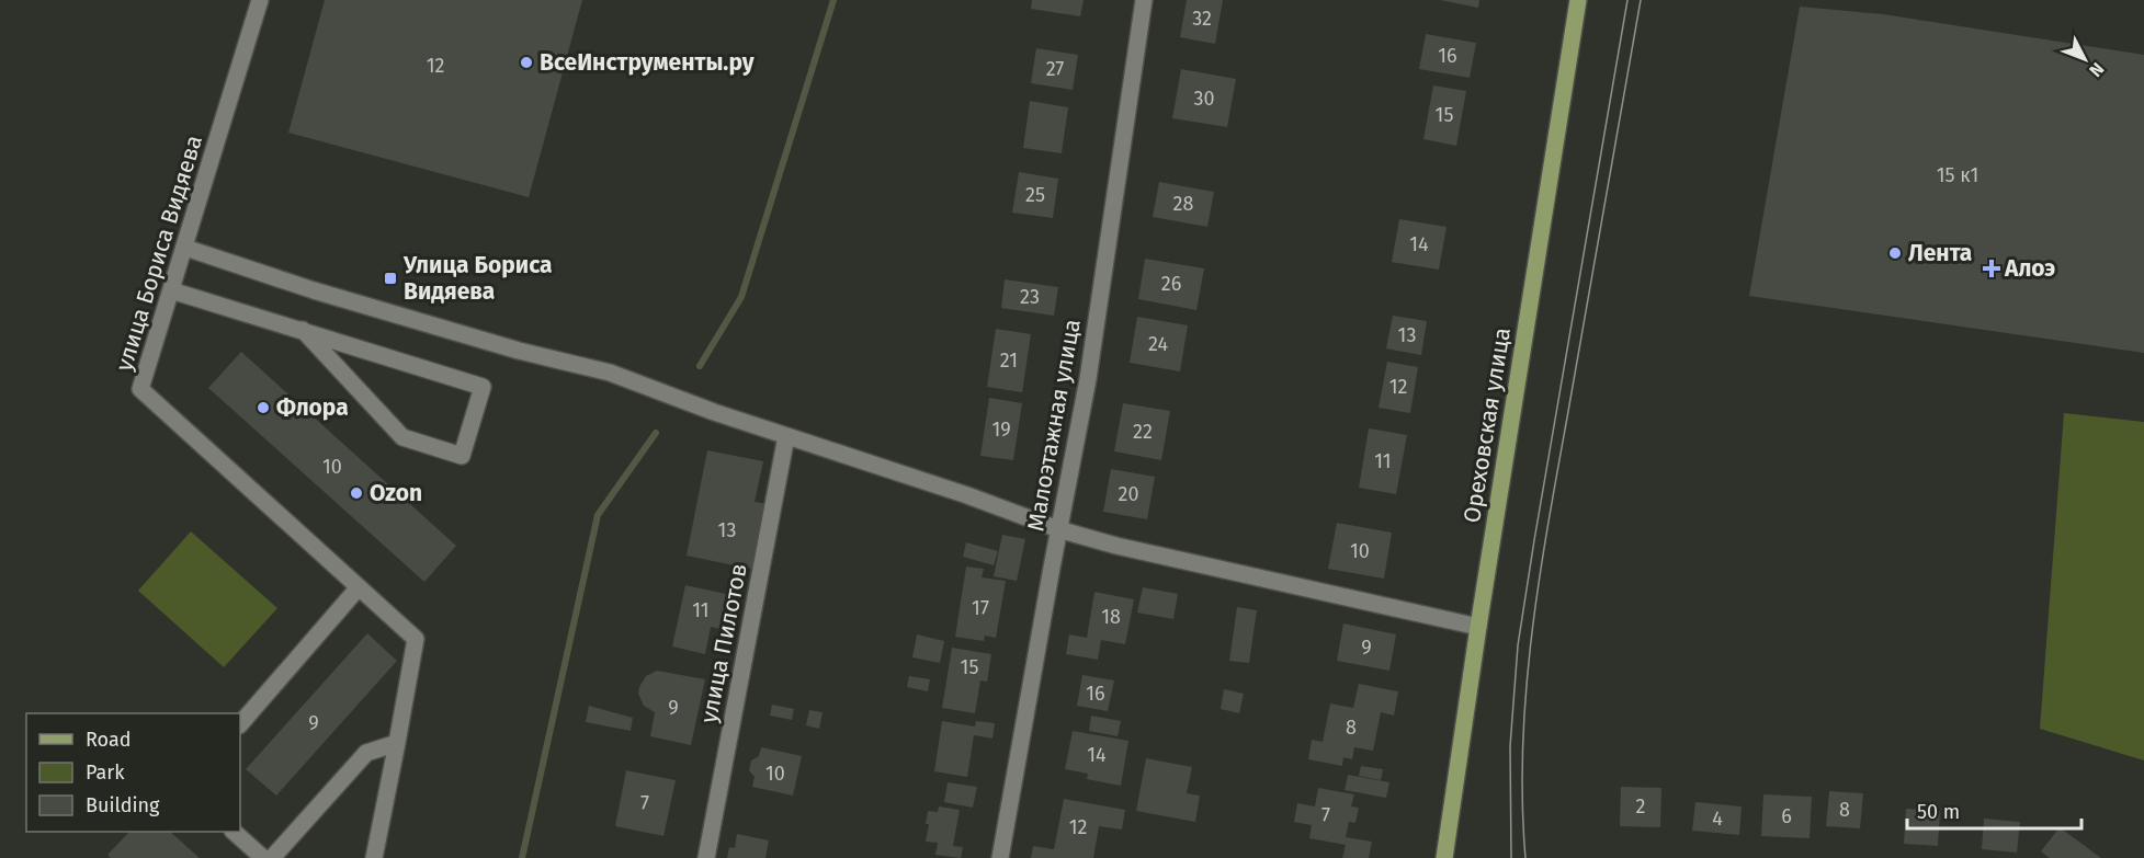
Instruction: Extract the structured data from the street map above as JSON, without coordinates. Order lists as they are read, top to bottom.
{
  "streets": {
    "main road": ["Ореховская улица"],
    "street": ["улица Бориса Видяева", "Малоэтажная улица", "улица Пилотов"]
  },
  "places": {
    "other": [
      "ВсеИнструменты.ру",
      "Лента",
      "Флора",
      "Ozon"
    ],
    "health": ["Алоэ"],
    "transit": ["Улица Бориса Видяева"]
  },
  "house_numbers": [
    "32",
    "16",
    "12",
    "27",
    "30",
    "15",
    "15 к1",
    "25",
    "28",
    "14",
    "26",
    "23",
    "13",
    "24",
    "21",
    "12",
    "19",
    "22",
    "11",
    "10",
    "20",
    "13",
    "10",
    "17",
    "11",
    "18",
    "9",
    "15",
    "16",
    "9",
    "9",
    "8",
    "14",
    "10",
    "7",
    "2",
    "8",
    "7",
    "6",
    "4",
    "12"
  ],
  "legend": ["Road", "Park", "Building"],
  "scale_bar": "50 m",
  "north": "bottom right"
}
